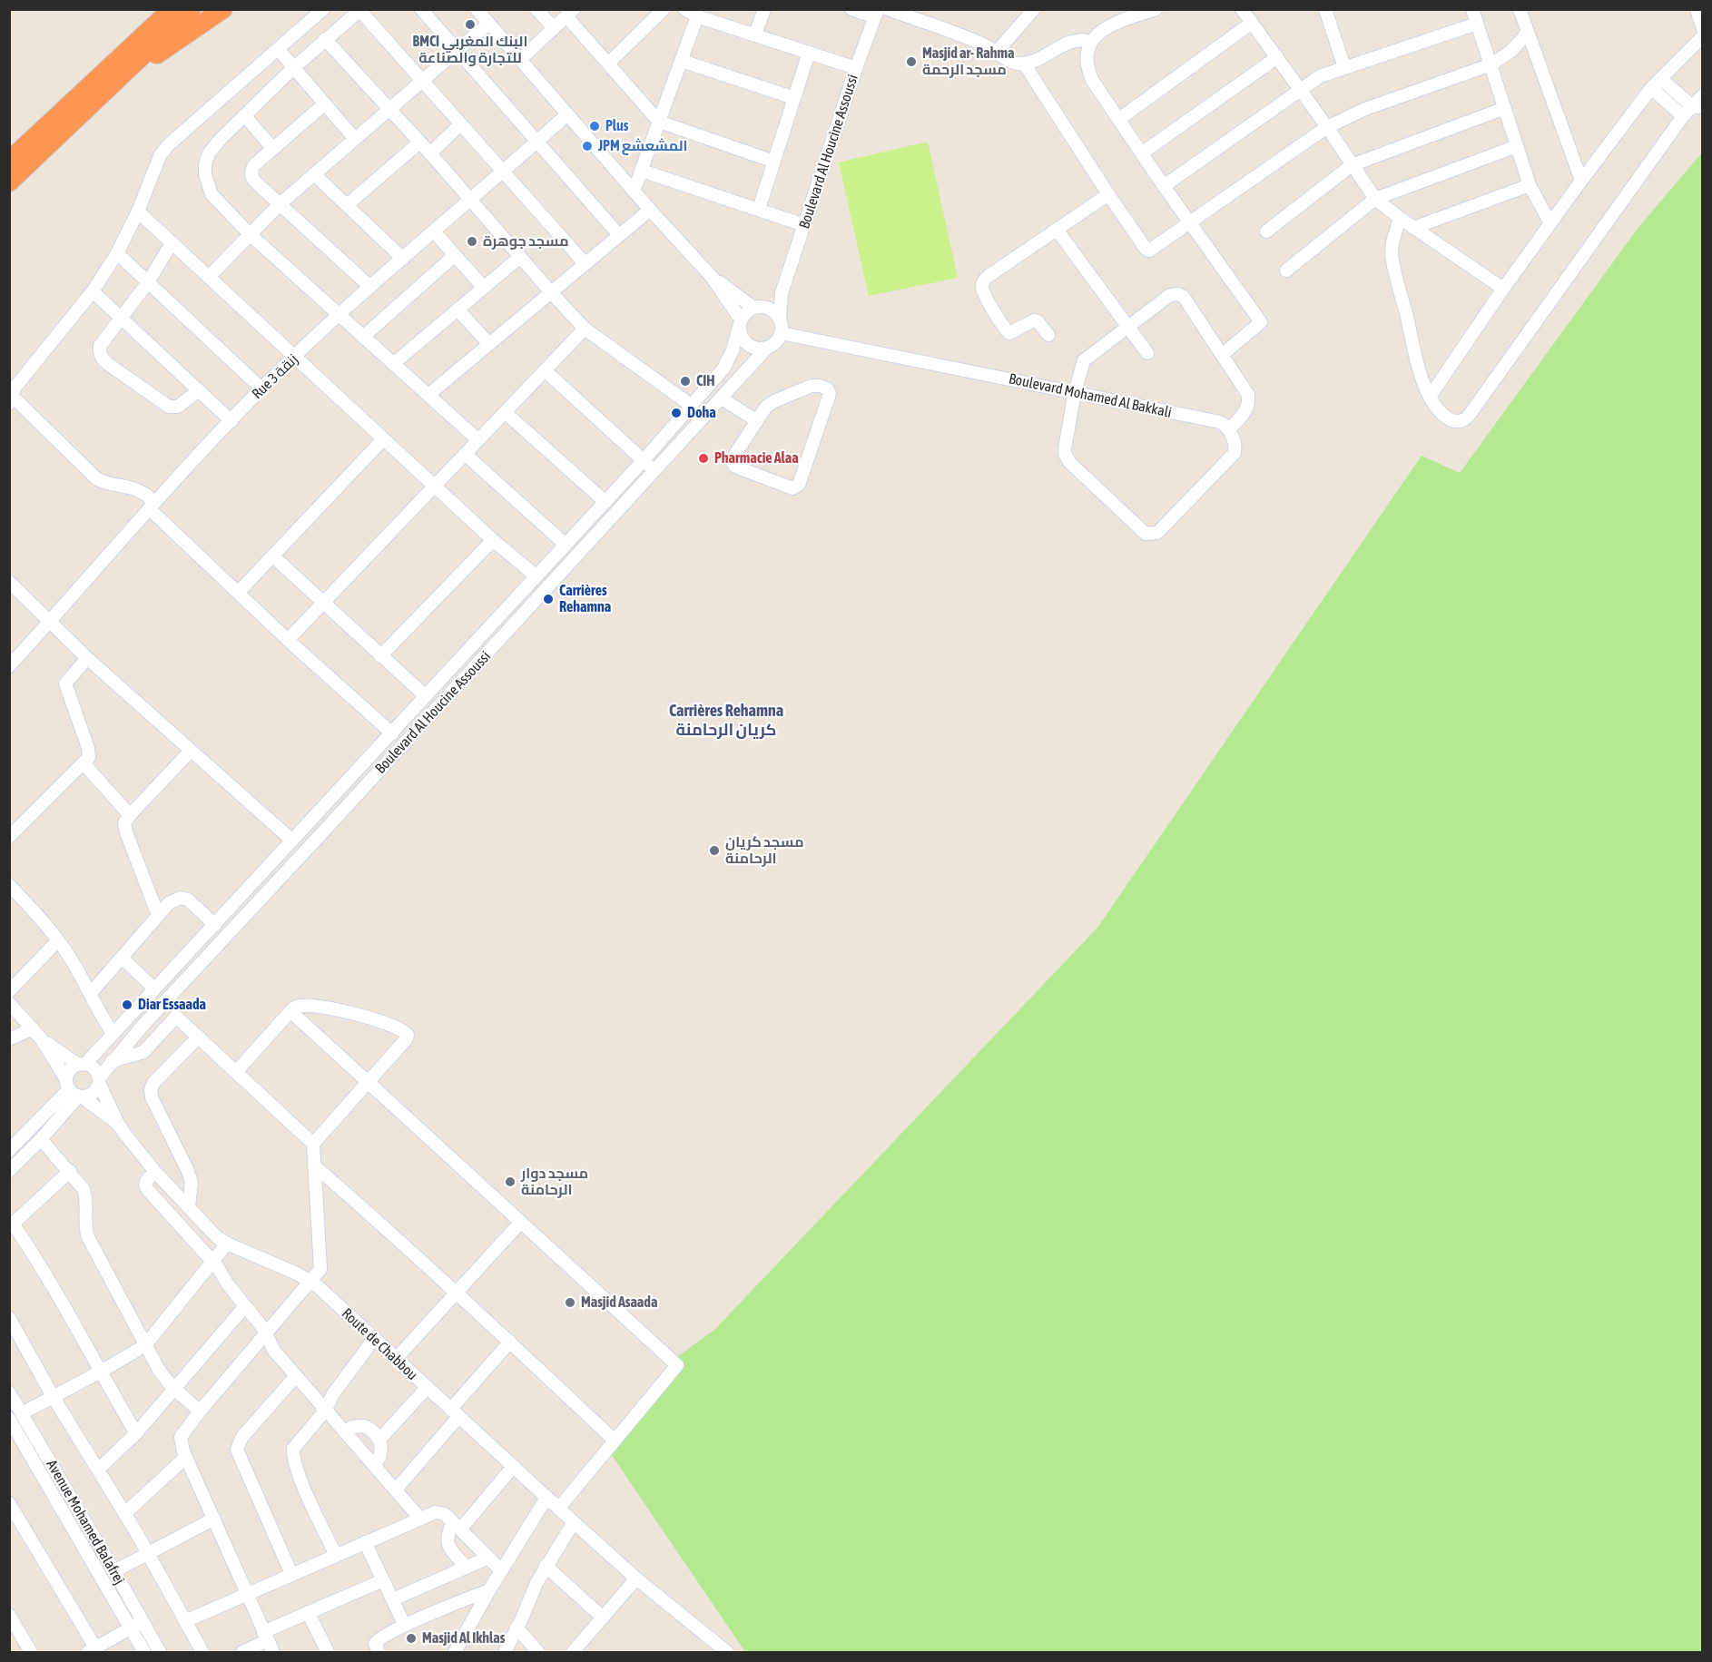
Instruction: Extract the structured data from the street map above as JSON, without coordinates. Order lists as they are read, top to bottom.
{
  "streets": {
    "street": [
      "Boulevard Al Houcine Assoussi",
      "Rue 3 زنقة",
      "Boulevard Mohamed Al Bakkali",
      "Route de Chabbou",
      "Avenue Mohamed Balafrej"
    ]
  },
  "crossings": [
    ["Boulevard Al Houcine Assoussi", "Boulevard Mohamed Al Bakkali"],
    ["Boulevard Al Houcine Assoussi", "Route de Chabbou"]
  ],
  "districts": ["Carrières Rehamna كريان الرحامنة"],
  "places": [
    "BMCI البنك المغربي للتجارة والصناعة",
    "Masjid ar- Rahma مسجد الرحمة",
    "Plus",
    "JPM المشعشع",
    "مسجد جوهرة",
    "CIH",
    "Doha",
    "Pharmacie Alaa",
    "Carrières Rehamna",
    "مسجد كريان الرحامنة",
    "Diar Essaada",
    "مسجد دوار الرحامنة",
    "Masjid Asaada",
    "Masjid Al Ikhlas"
  ]
}
